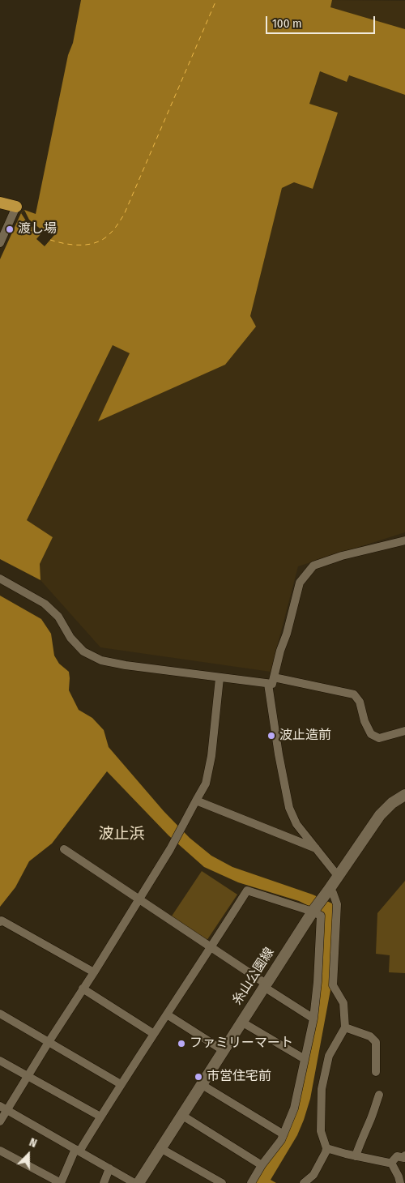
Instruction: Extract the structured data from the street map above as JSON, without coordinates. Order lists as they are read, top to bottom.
{
  "streets": {
    "main road": ["糸山公園線"]
  },
  "districts": ["波止浜"],
  "places": [
    "渡し場",
    "波止造前",
    "ファミリーマート",
    "市営住宅前"
  ],
  "scale_bar": "100 m",
  "north": "top"
}
